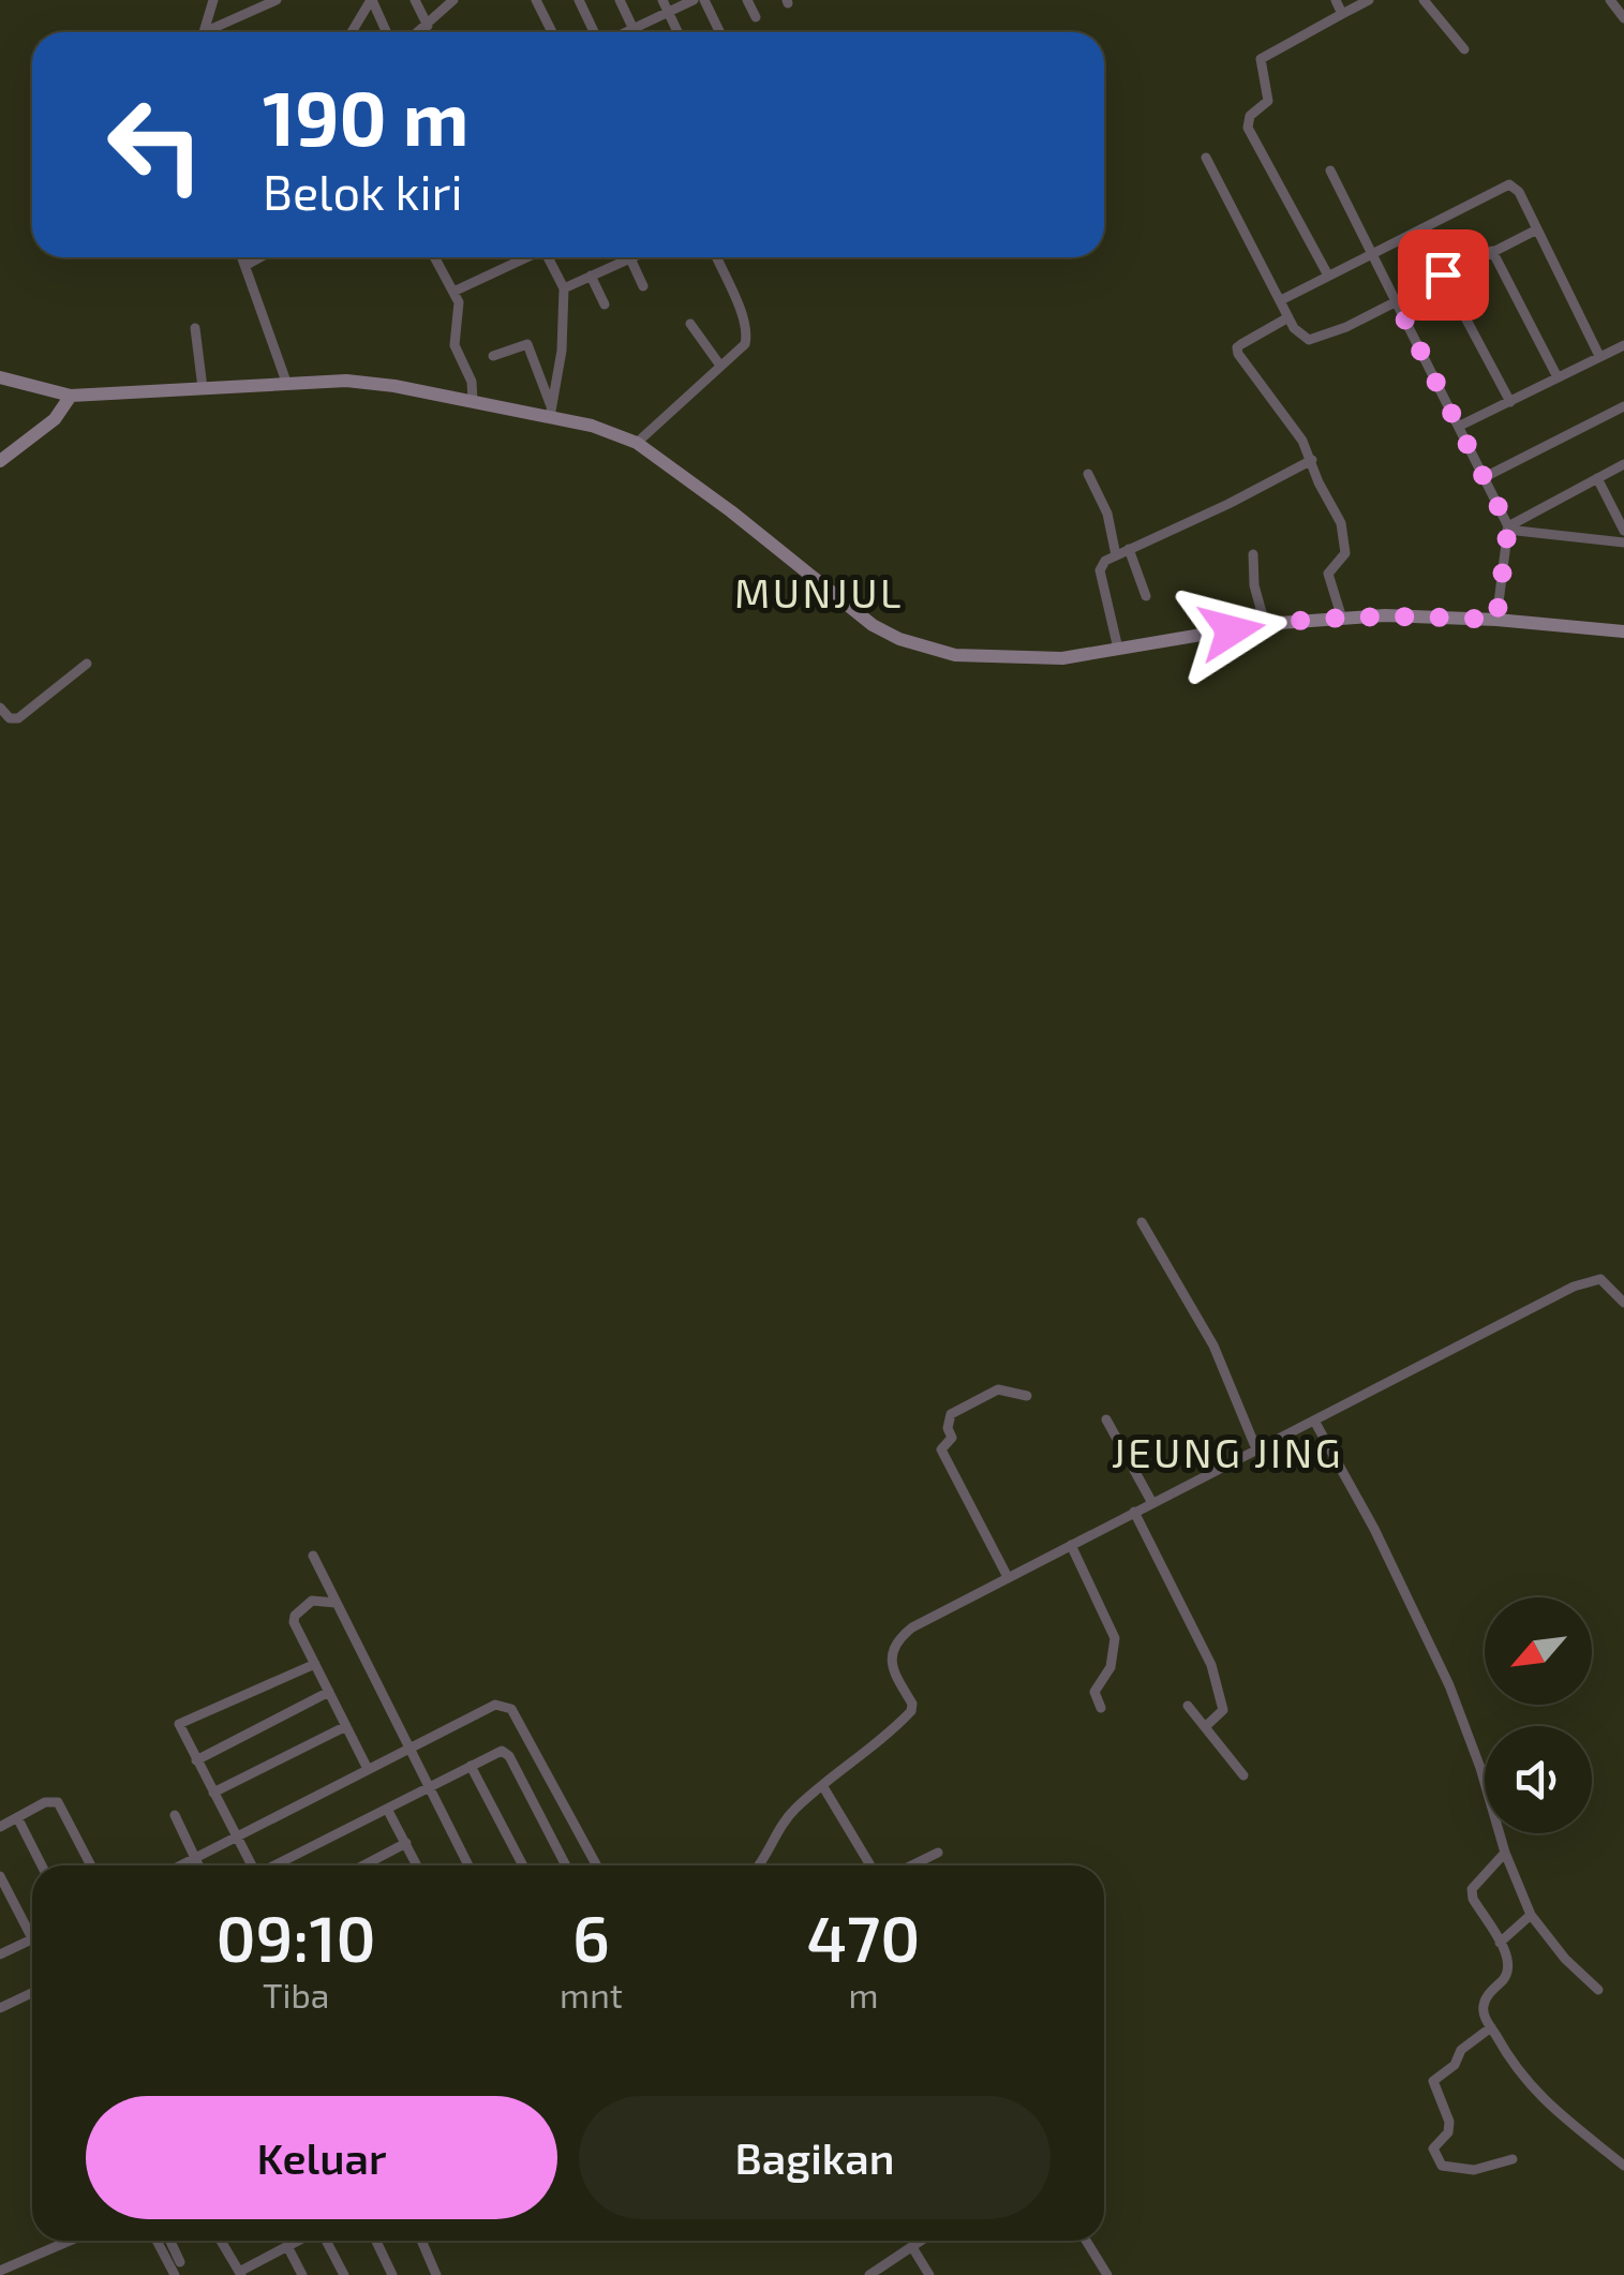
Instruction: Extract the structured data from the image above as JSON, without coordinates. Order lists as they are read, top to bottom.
{
  "districts": ["MUNJUL", "JEUNG JING"],
  "north": "bottom left",
  "page": {
    "turn": ["190 m", "Belok kiri"],
    "eta": [
      "09:10",
      "Tiba",
      "6",
      "mnt",
      "470",
      "m"
    ],
    "buttons": ["Keluar", "Bagikan"]
  }
}
